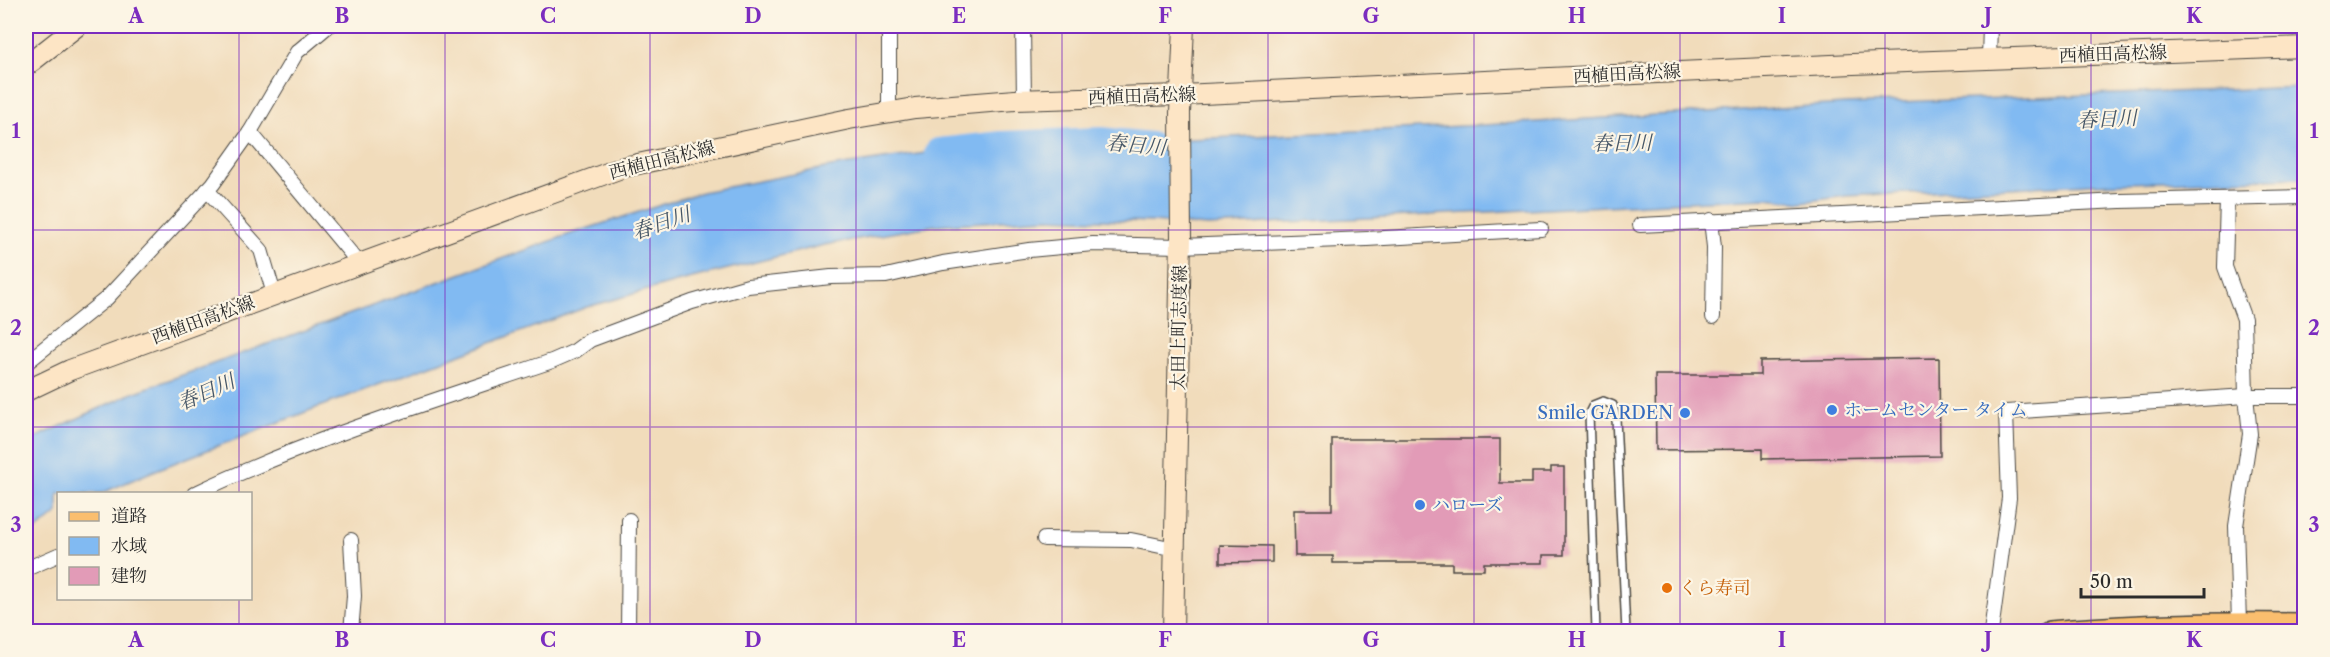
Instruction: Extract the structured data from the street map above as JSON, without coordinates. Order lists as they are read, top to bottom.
{
  "streets": {
    "main road": ["西植田高松線", "太田上町志度線"]
  },
  "crossings": [
    ["西植田高松線", "太田上町志度線"]
  ],
  "water": ["春日川"],
  "places": [
    "ホームセンター タイム",
    "Smile GARDEN",
    "ハローズ",
    "くら寿司"
  ],
  "legend": ["道路", "水域", "建物"],
  "scale_bar": "50 m",
  "grid": {
    "columns": [
      "A",
      "B",
      "C",
      "D",
      "E",
      "F",
      "G",
      "H",
      "I",
      "J",
      "K"
    ],
    "rows": ["1", "2", "3"]
  }
}
